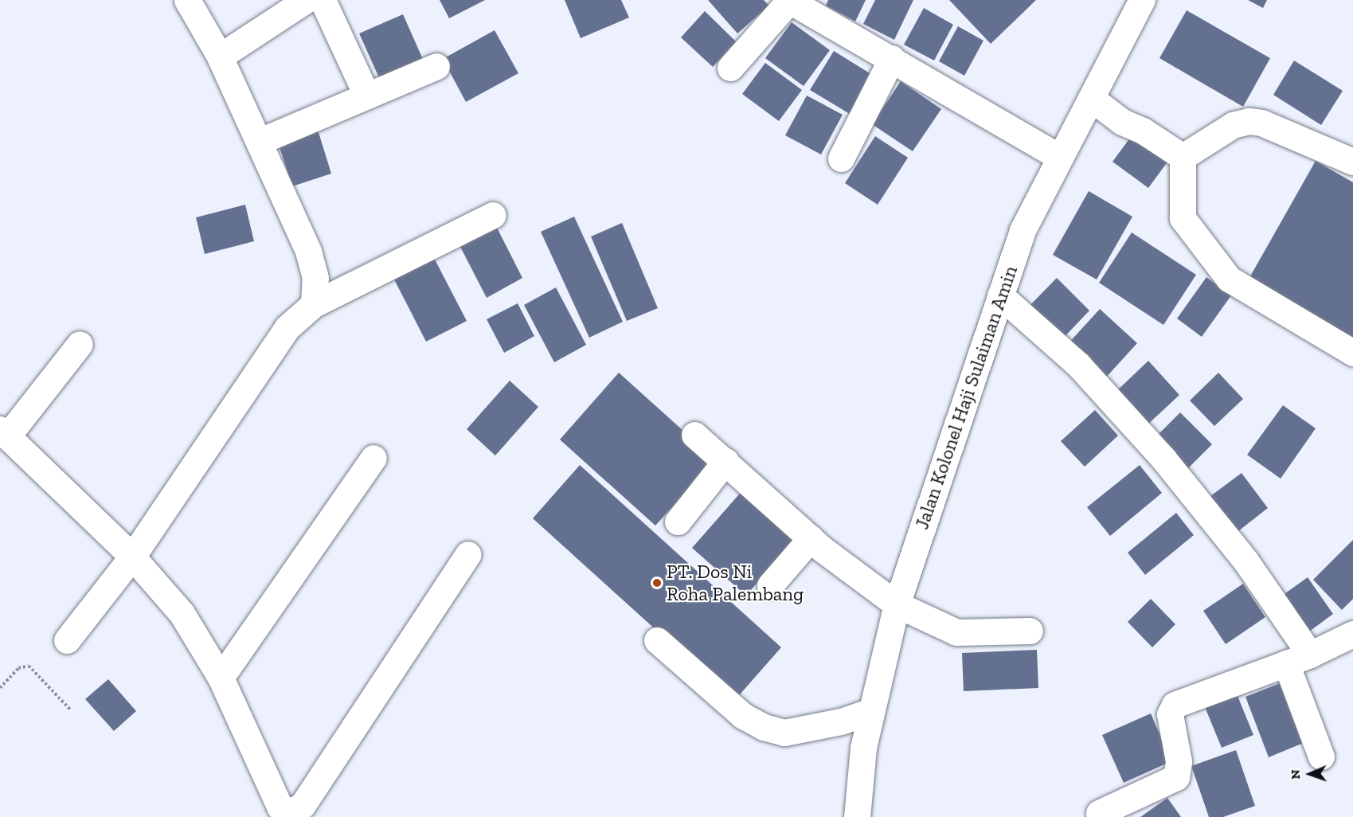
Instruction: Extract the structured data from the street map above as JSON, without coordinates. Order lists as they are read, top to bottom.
{
  "streets": {
    "street": ["Jalan Kolonel Haji Sulaiman Amin"]
  },
  "places": ["PT. Dos Ni Roha Palembang"],
  "north": "left"
}
